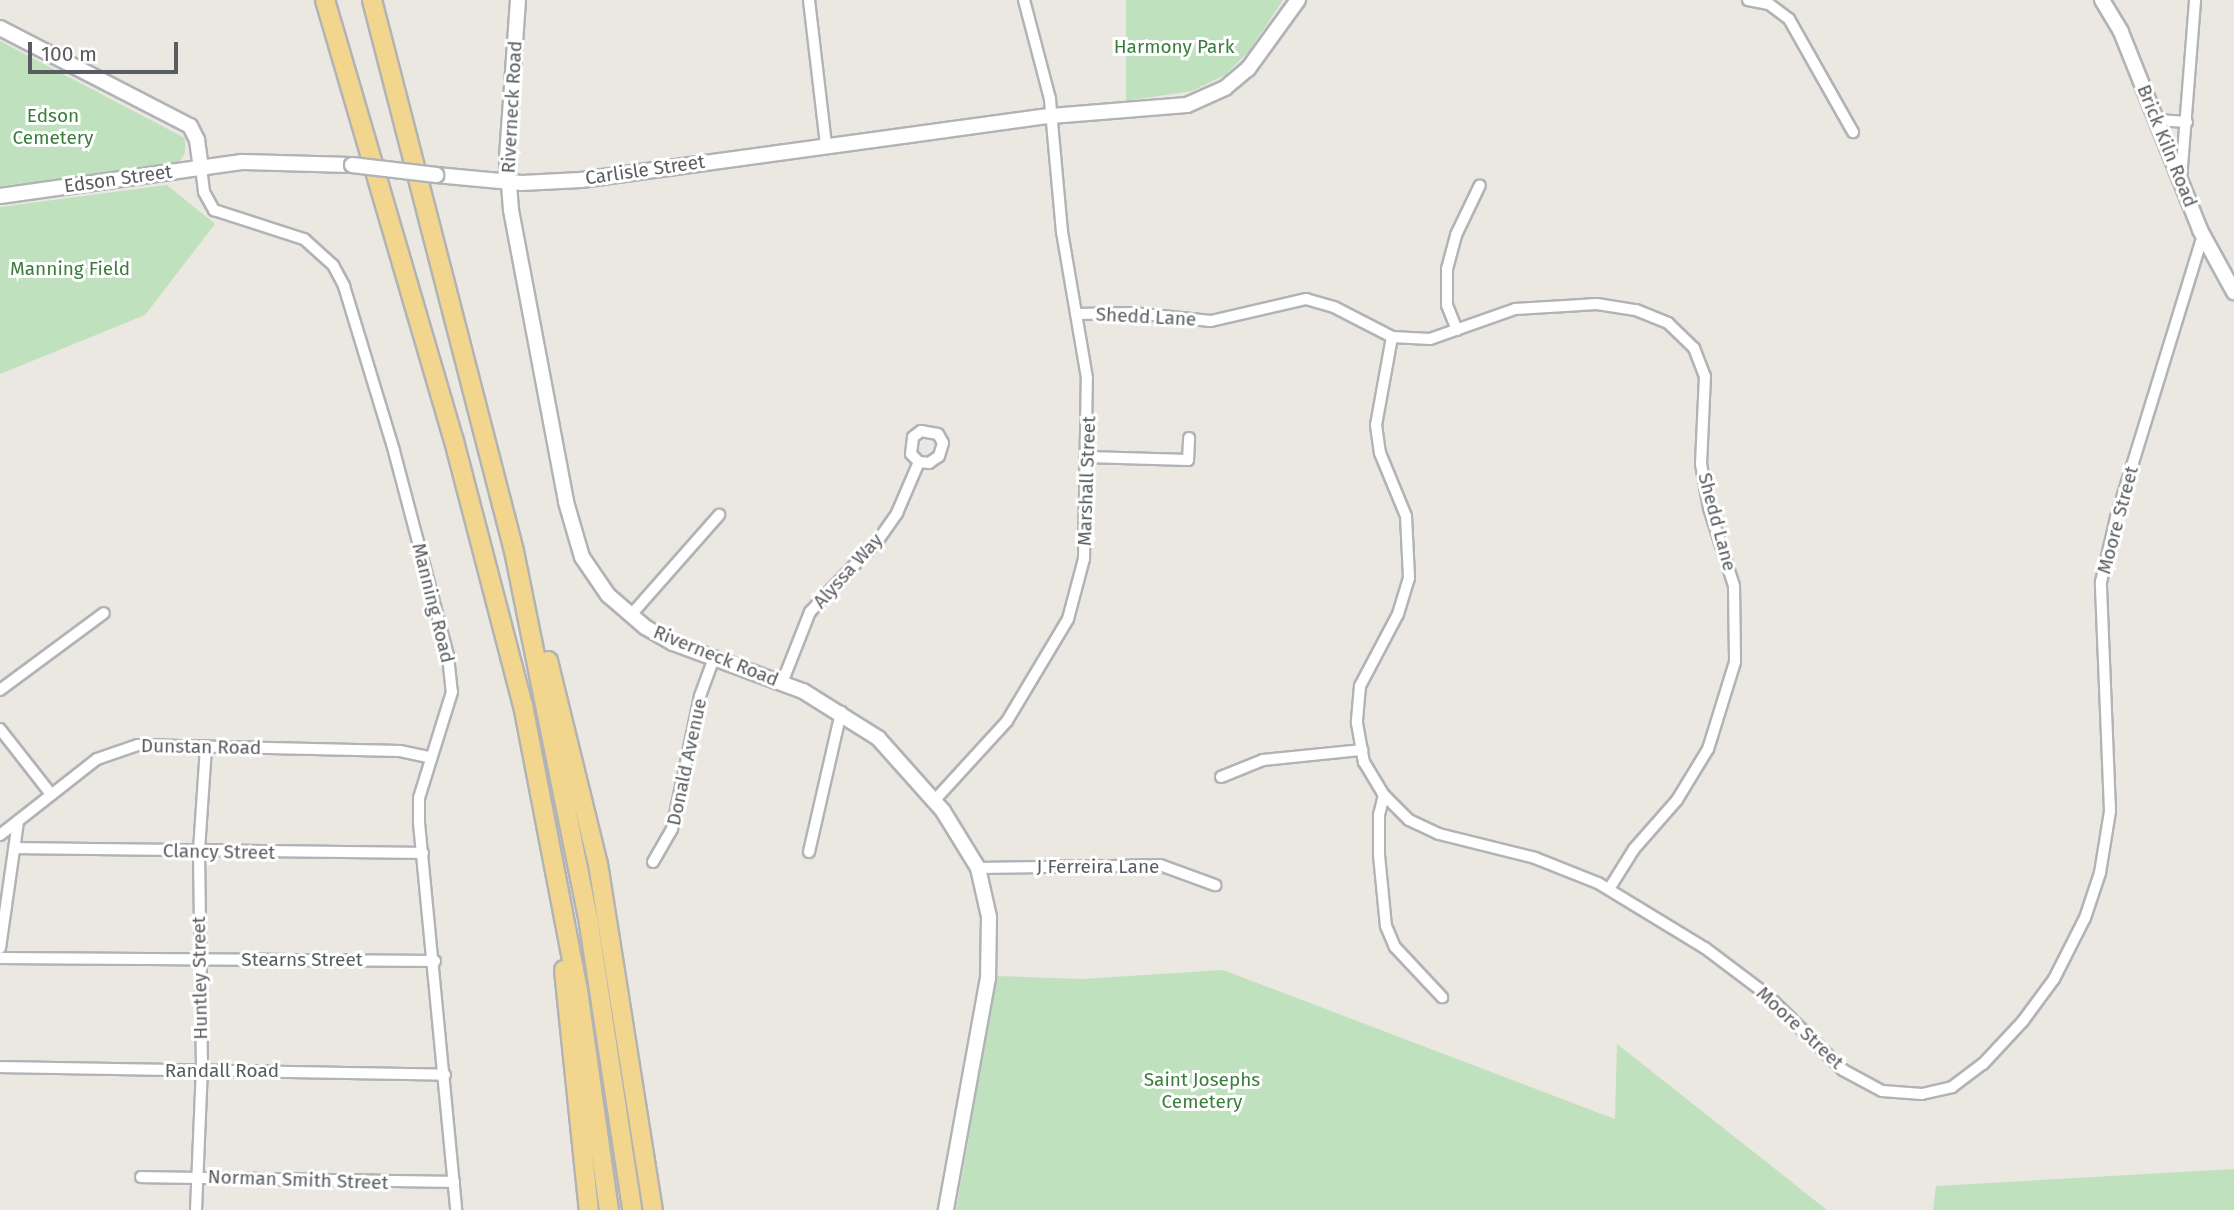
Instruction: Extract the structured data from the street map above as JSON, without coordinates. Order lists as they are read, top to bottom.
{
  "streets": {
    "street": [
      "Riverneck Road",
      "Brick Kiln Road",
      "Carlisle Street",
      "Edson Street",
      "Shedd Lane",
      "Marshall Street",
      "Moore Street",
      "Alyssa Way",
      "Manning Road",
      "Dunstan Road",
      "Donald Avenue",
      "Clancy Street",
      "J Ferreira Lane",
      "Stearns Street",
      "Huntley Street",
      "Randall Road",
      "Norman Smith Street"
    ]
  },
  "crossings": [
    ["Riverneck Road", "Carlisle Street"],
    ["Riverneck Road", "Marshall Street"],
    ["Riverneck Road", "Alyssa Way"],
    ["Riverneck Road", "Donald Avenue"],
    ["Riverneck Road", "J Ferreira Lane"],
    ["Brick Kiln Road", "Moore Street"],
    ["Carlisle Street", "Edson Street"],
    ["Carlisle Street", "Marshall Street"],
    ["Carlisle Street", "Manning Road"],
    ["Edson Street", "Manning Road"],
    ["Shedd Lane", "Marshall Street"],
    ["Shedd Lane", "Moore Street"],
    ["Manning Road", "Dunstan Road"],
    ["Manning Road", "Clancy Street"],
    ["Manning Road", "Stearns Street"],
    ["Manning Road", "Randall Road"],
    ["Manning Road", "Norman Smith Street"],
    ["Dunstan Road", "Huntley Street"],
    ["Clancy Street", "Huntley Street"],
    ["Stearns Street", "Huntley Street"],
    ["Huntley Street", "Randall Road"],
    ["Huntley Street", "Norman Smith Street"]
  ],
  "parks": [
    "Harmony Park",
    "Edson Cemetery",
    "Manning Field",
    "Saint Josephs Cemetery"
  ],
  "scale_bar": "100 m"
}
